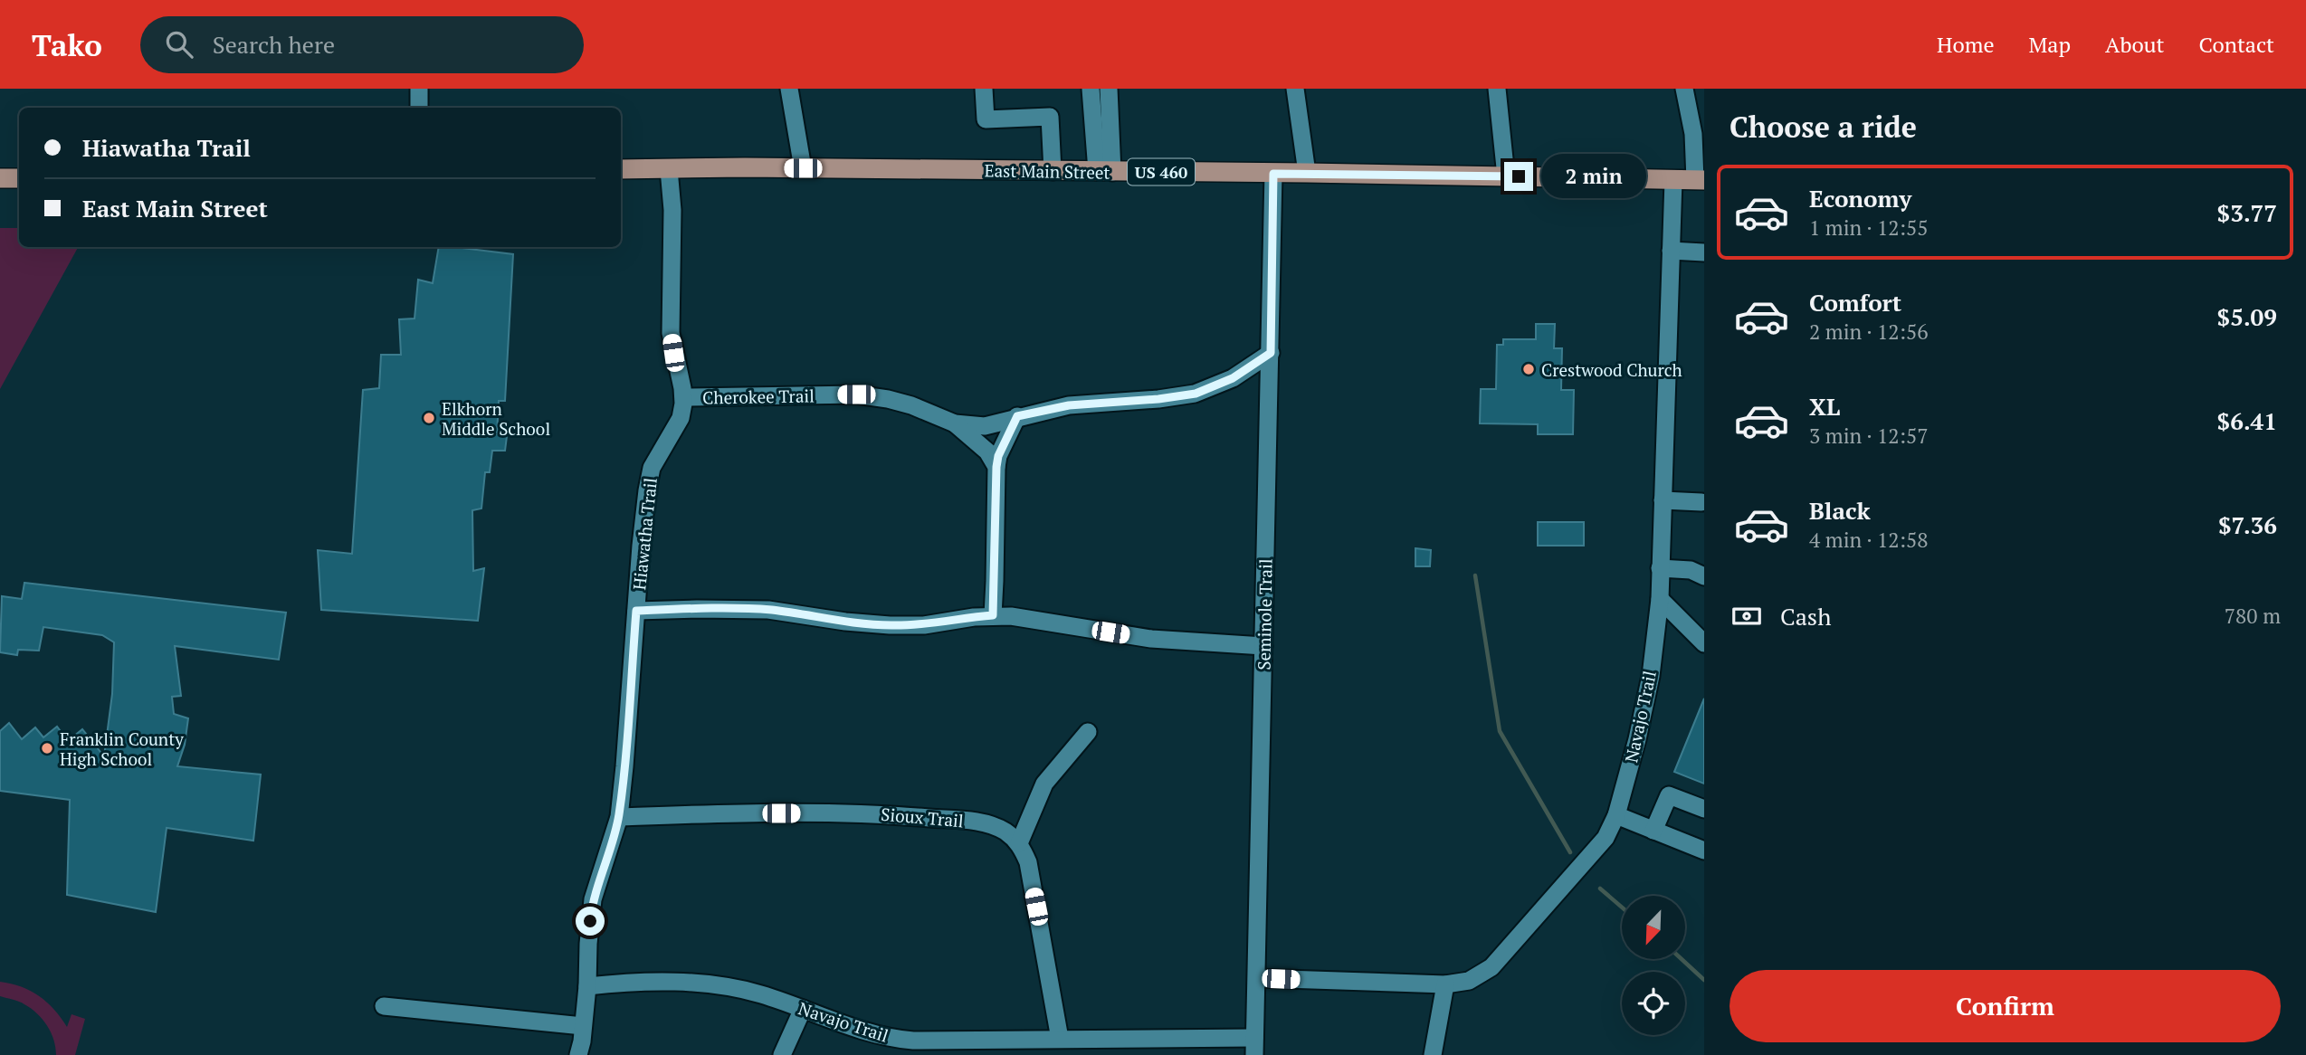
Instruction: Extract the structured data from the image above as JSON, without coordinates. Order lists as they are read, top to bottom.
{
  "streets": {
    "main road": ["East Main Street", "US 460"],
    "street": [
      "Cherokee Trail",
      "Hiawatha Trail",
      "Seminole Trail",
      "Navajo Trail",
      "Sioux Trail"
    ]
  },
  "crossings": [
    ["East Main Street", "Hiawatha Trail"],
    ["East Main Street", "Seminole Trail"],
    ["East Main Street", "Navajo Trail"],
    ["Cherokee Trail", "Hiawatha Trail"],
    ["Cherokee Trail", "Seminole Trail"],
    ["Hiawatha Trail", "Navajo Trail"],
    ["Hiawatha Trail", "Sioux Trail"],
    ["Seminole Trail", "Navajo Trail"]
  ],
  "places": ["Crestwood Church", "Elkhorn Middle School", "Franklin County High School"],
  "north": "bottom left",
  "page": {
    "header": "Tako",
    "search": "Search here",
    "nav": [
      "Home",
      "Map",
      "About",
      "Contact"
    ],
    "heading": "Choose a ride",
    "banner": ["Hiawatha Trail", "East Main Street"],
    "bubble": "2 min",
    "list": [
      {
        "name": "Economy",
        "note": "1 min · 12:55",
        "value": "$3.77"
      },
      {
        "name": "Comfort",
        "note": "2 min · 12:56",
        "value": "$5.09"
      },
      {
        "name": "XL",
        "note": "3 min · 12:57",
        "value": "$6.41"
      },
      {
        "name": "Black",
        "note": "4 min · 12:58",
        "value": "$7.36"
      }
    ],
    "pay": ["Cash", "780 m"],
    "buttons": "Confirm"
  }
}
